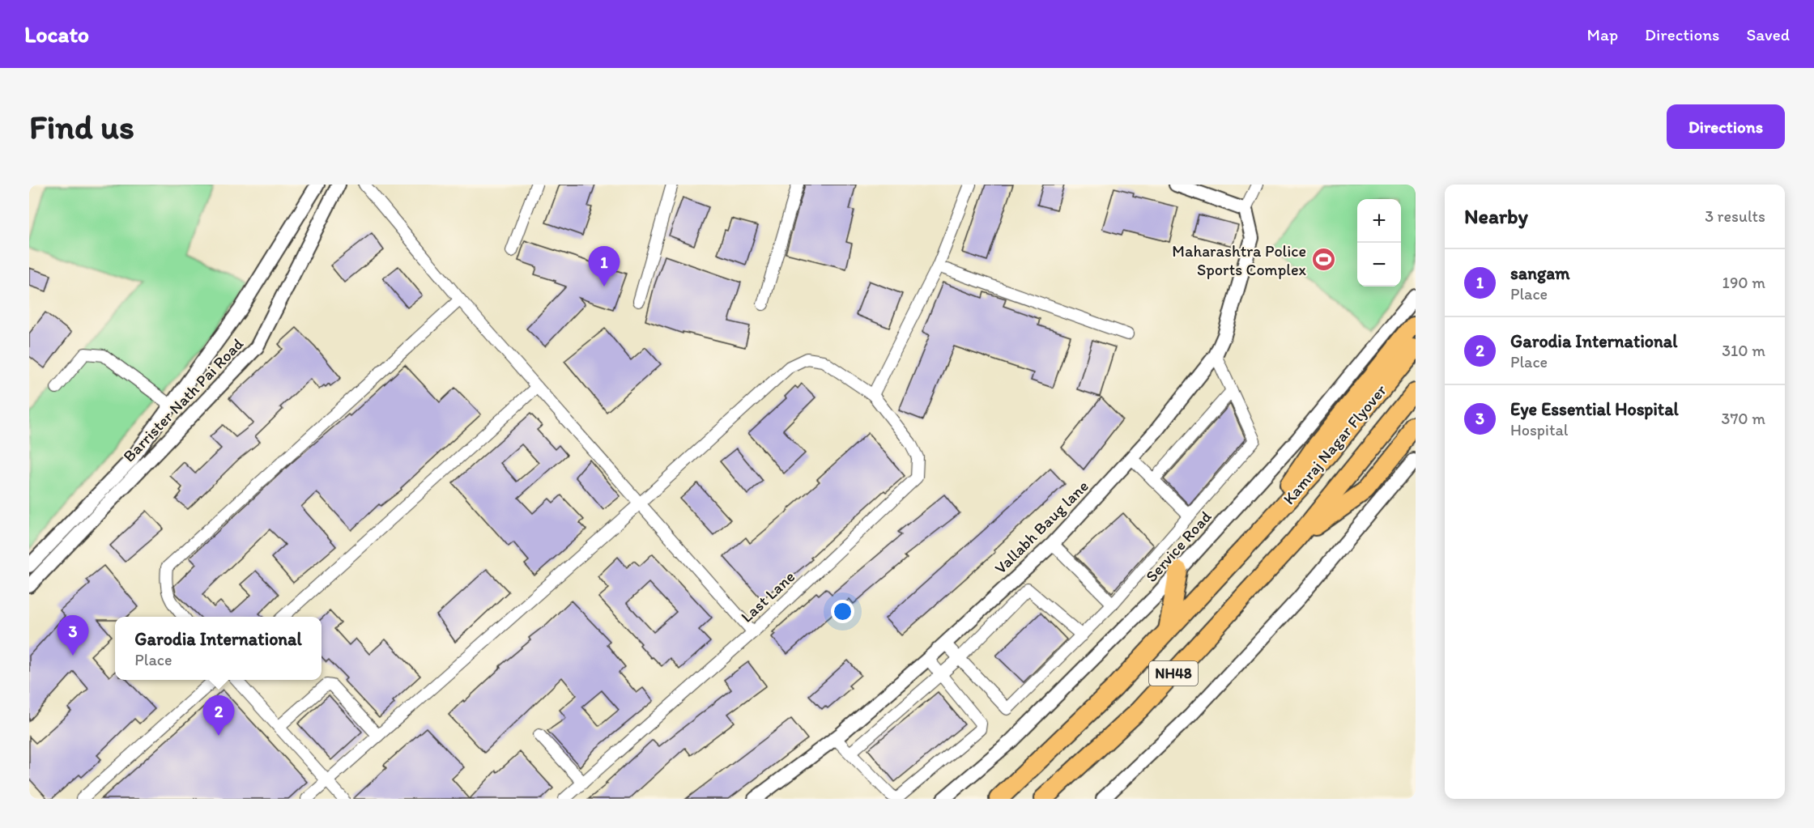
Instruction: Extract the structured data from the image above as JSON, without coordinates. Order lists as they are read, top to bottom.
{
  "streets": {
    "highway": ["Kamraj Nagar Flyover", "NH48"],
    "street": [
      "Barrister Nath Pai Road",
      "Vallabh Baug lane",
      "Service Road",
      "Last Lane"
    ]
  },
  "crossings": [
    ["Kamraj Nagar Flyover", "NH48"]
  ],
  "places": {
    "sports": ["Maharashtra Police Sports Complex"]
  },
  "page": {
    "header": "Locato",
    "nav": ["Map", "Directions", "Saved"],
    "buttons": "Directions",
    "title": "Find us",
    "heading": ["Nearby", "3 results"],
    "map_buttons": ["+", "−"],
    "pins": ["1", "3", "2"],
    "list": [
      {
        "mark": "1",
        "name": "sangam",
        "note": "Place",
        "value": "190 m"
      },
      {
        "mark": "2",
        "name": "Garodia International",
        "note": "Place",
        "value": "310 m"
      },
      {
        "mark": "3",
        "name": "Eye Essential Hospital",
        "note": "Hospital",
        "value": "370 m"
      }
    ],
    "popup": ["Garodia International", "Place"]
  }
}
